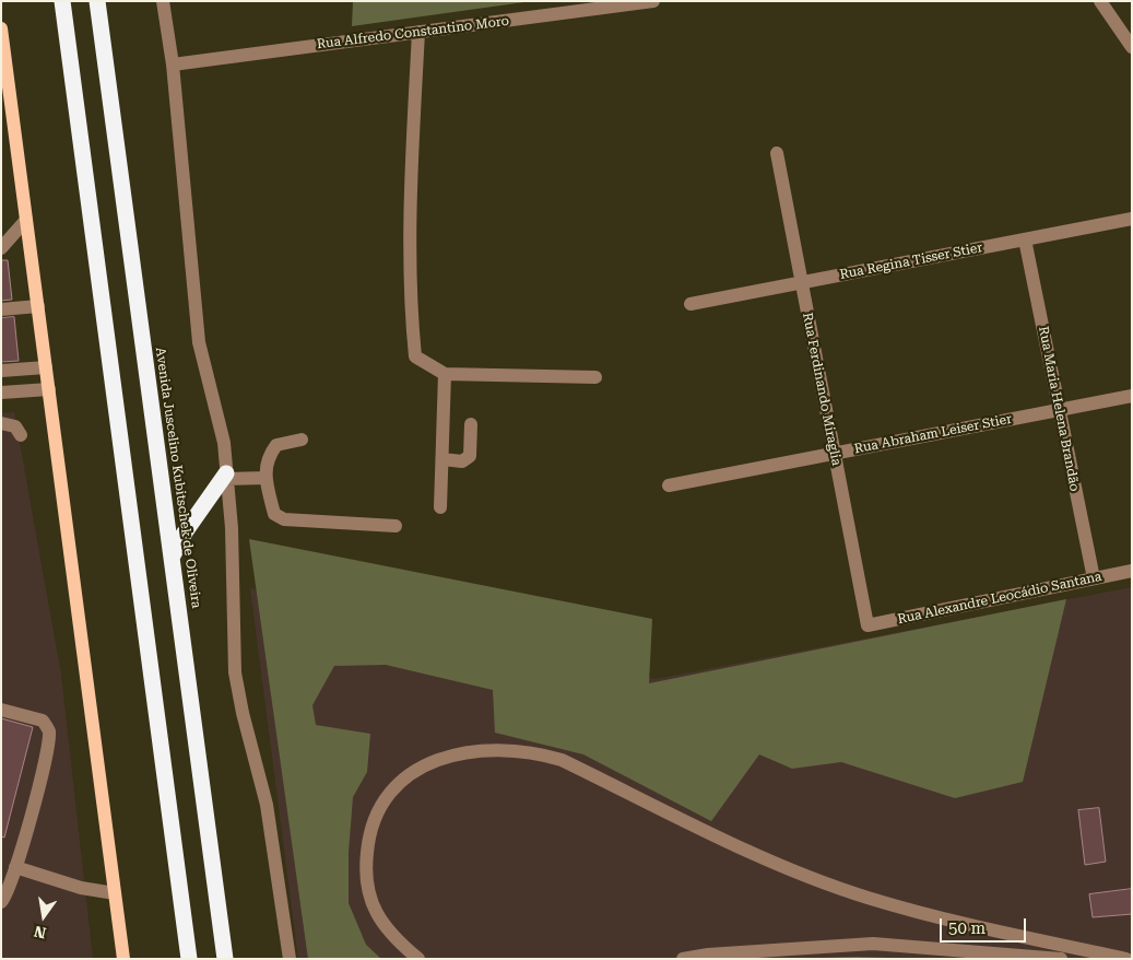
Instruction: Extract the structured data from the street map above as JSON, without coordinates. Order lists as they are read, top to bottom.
{
  "streets": {
    "highway": ["Avenida Juscelino Kubitschek de Oliveira"],
    "street": [
      "Rua Alfredo Constantino Moro",
      "Rua Regina Tisser Stier",
      "Rua Ferdinando Miraglia",
      "Rua Maria Helena Brandão",
      "Rua Abraham Leiser Stier",
      "Rua Alexandre Leocádio Santana"
    ]
  },
  "crossings": [
    ["Rua Regina Tisser Stier", "Rua Ferdinando Miraglia"],
    ["Rua Regina Tisser Stier", "Rua Maria Helena Brandão"],
    ["Rua Ferdinando Miraglia", "Rua Abraham Leiser Stier"],
    ["Rua Ferdinando Miraglia", "Rua Alexandre Leocádio Santana"],
    ["Rua Maria Helena Brandão", "Rua Abraham Leiser Stier"],
    ["Rua Maria Helena Brandão", "Rua Alexandre Leocádio Santana"]
  ],
  "scale_bar": "50 m",
  "north": "bottom"
}
